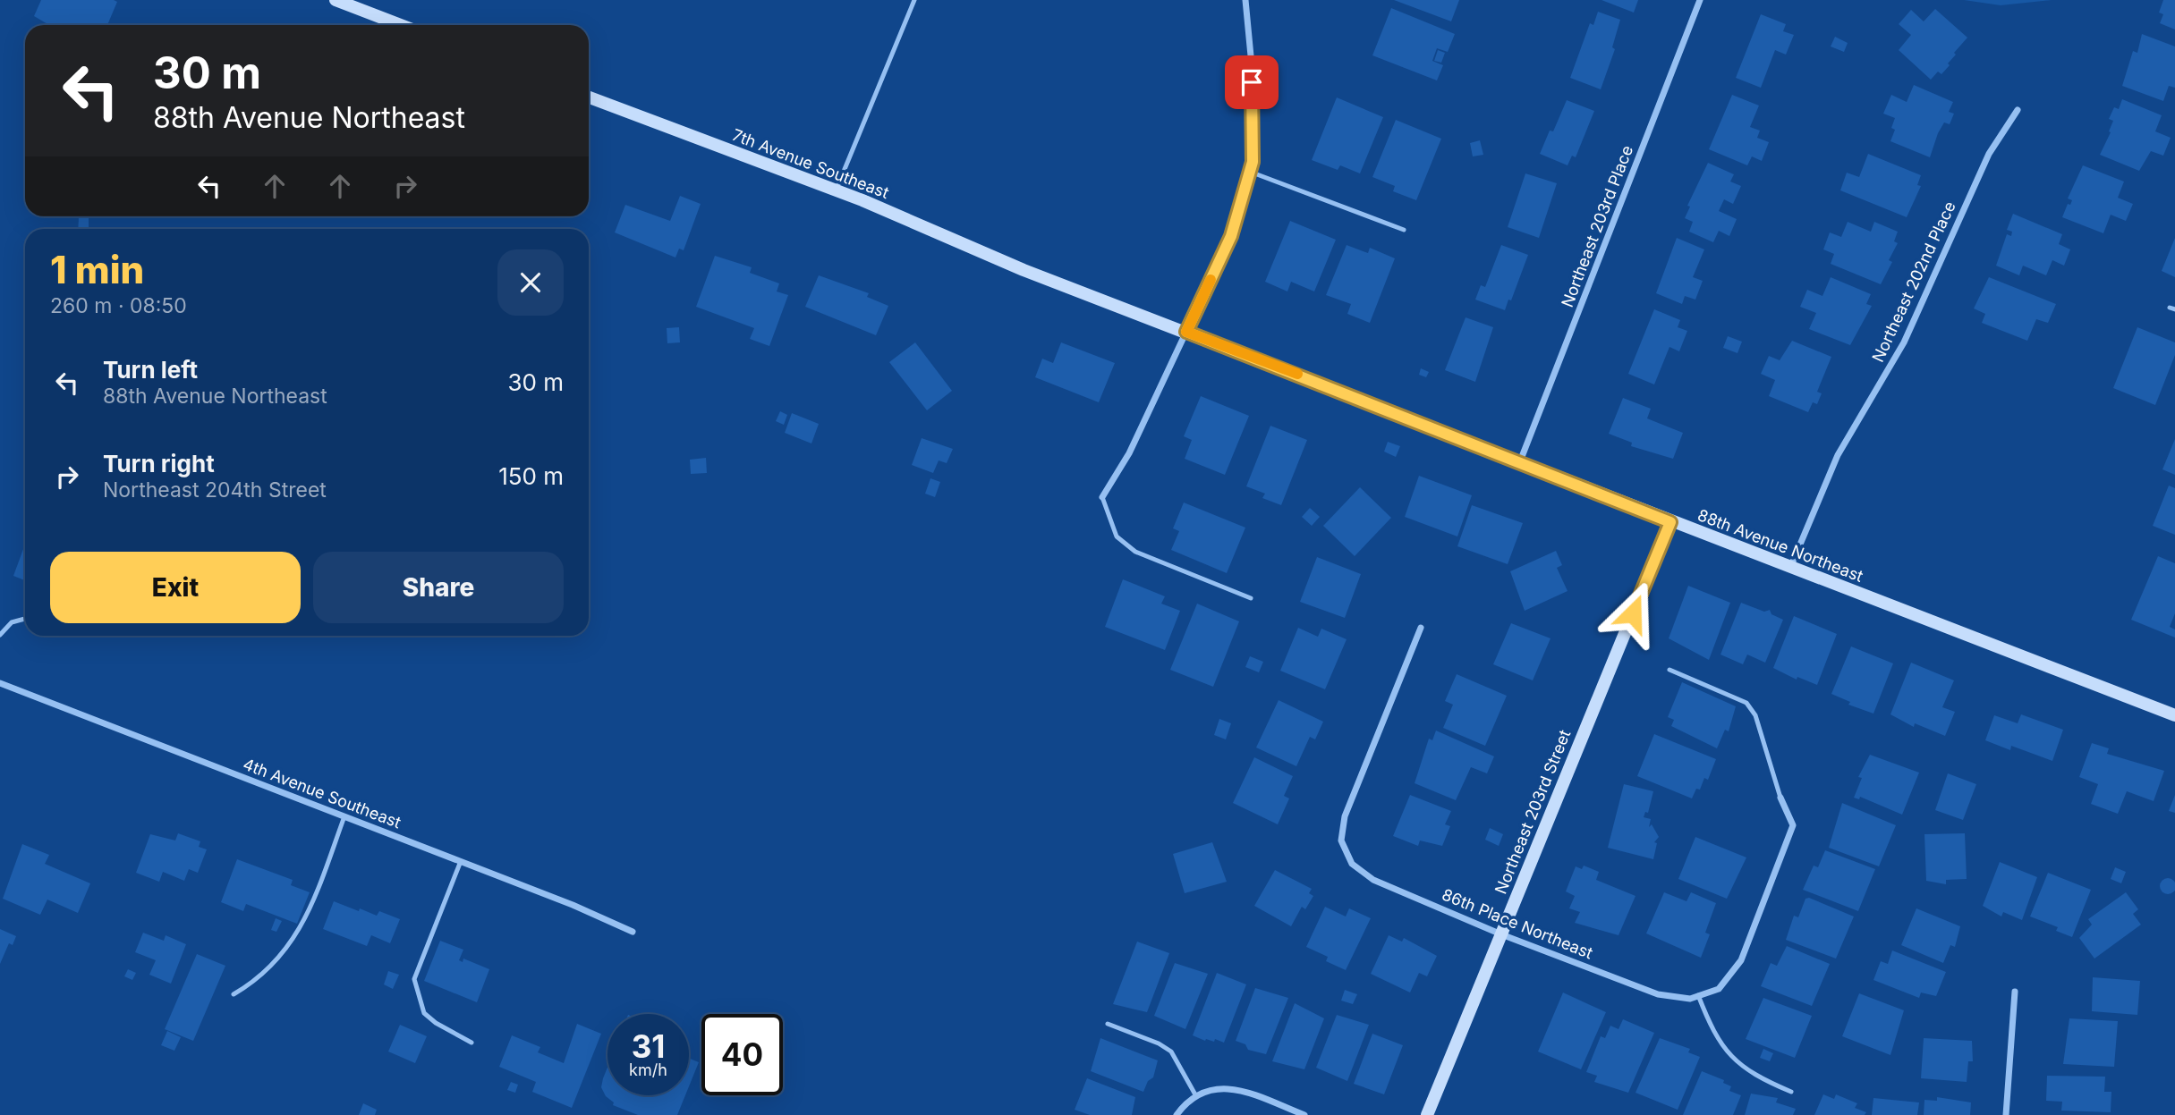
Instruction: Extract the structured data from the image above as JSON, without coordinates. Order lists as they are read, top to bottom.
{
  "streets": {
    "street": [
      "7th Avenue Southeast",
      "Northeast 203rd Place",
      "Northeast 202nd Place",
      "88th Avenue Northeast",
      "4th Avenue Southeast",
      "Northeast 203rd Street",
      "86th Place Northeast"
    ]
  },
  "crossings": [
    ["7th Avenue Southeast", "88th Avenue Northeast"],
    ["Northeast 203rd Place", "88th Avenue Northeast"],
    ["Northeast 202nd Place", "88th Avenue Northeast"],
    ["88th Avenue Northeast", "Northeast 203rd Street"],
    ["Northeast 203rd Street", "86th Place Northeast"]
  ],
  "page": {
    "turn": ["30 m", "88th Avenue Northeast"],
    "heading": ["1 min", "260 m · 08:50"],
    "list": [
      {
        "name": "Turn left",
        "note": "88th Avenue Northeast",
        "value": "30 m"
      },
      {
        "name": "Turn right",
        "note": "Northeast 204th Street",
        "value": "150 m"
      }
    ],
    "buttons": ["Exit", "Share"],
    "speed": "31 km/h",
    "limit": "40"
  }
}
